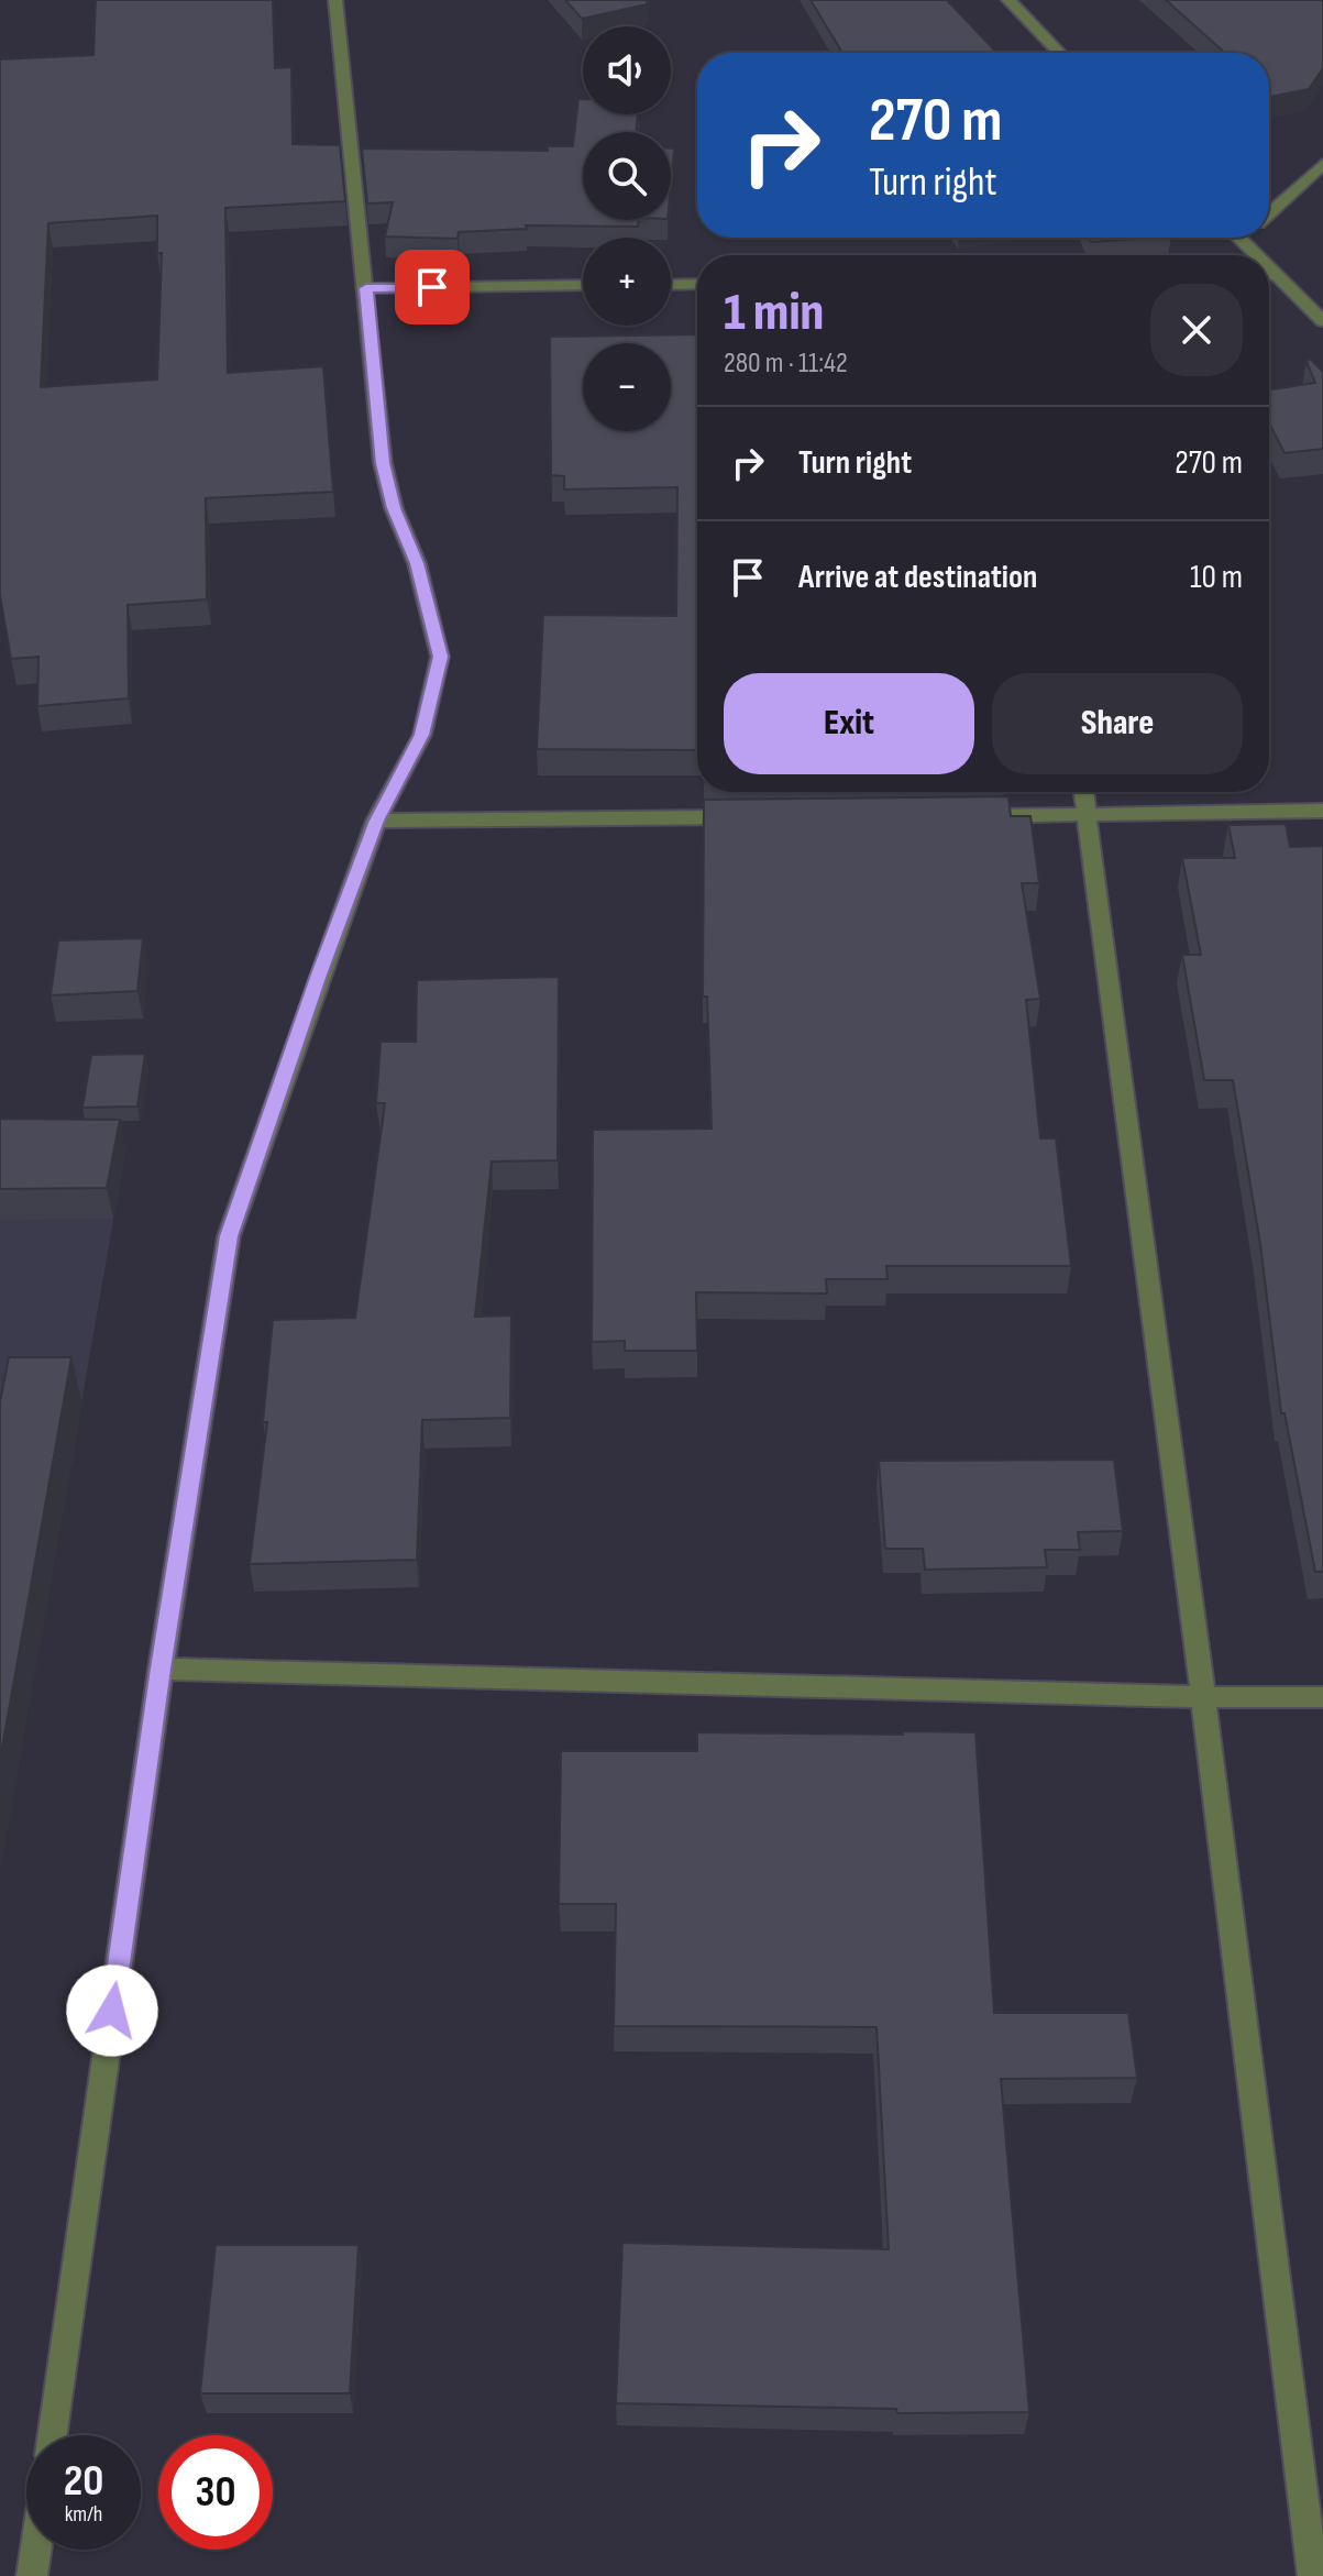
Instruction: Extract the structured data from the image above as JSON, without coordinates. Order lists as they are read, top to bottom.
{
  "page": {
    "map_buttons": ["+", "−"],
    "turn": ["270 m", "Turn right"],
    "heading": ["1 min", "280 m · 11:42"],
    "list": [
      {
        "name": "Turn right",
        "value": "270 m"
      },
      {
        "name": "Arrive at destination",
        "value": "10 m"
      }
    ],
    "buttons": ["Exit", "Share"],
    "speed": "20 km/h",
    "limit": "30"
  }
}
